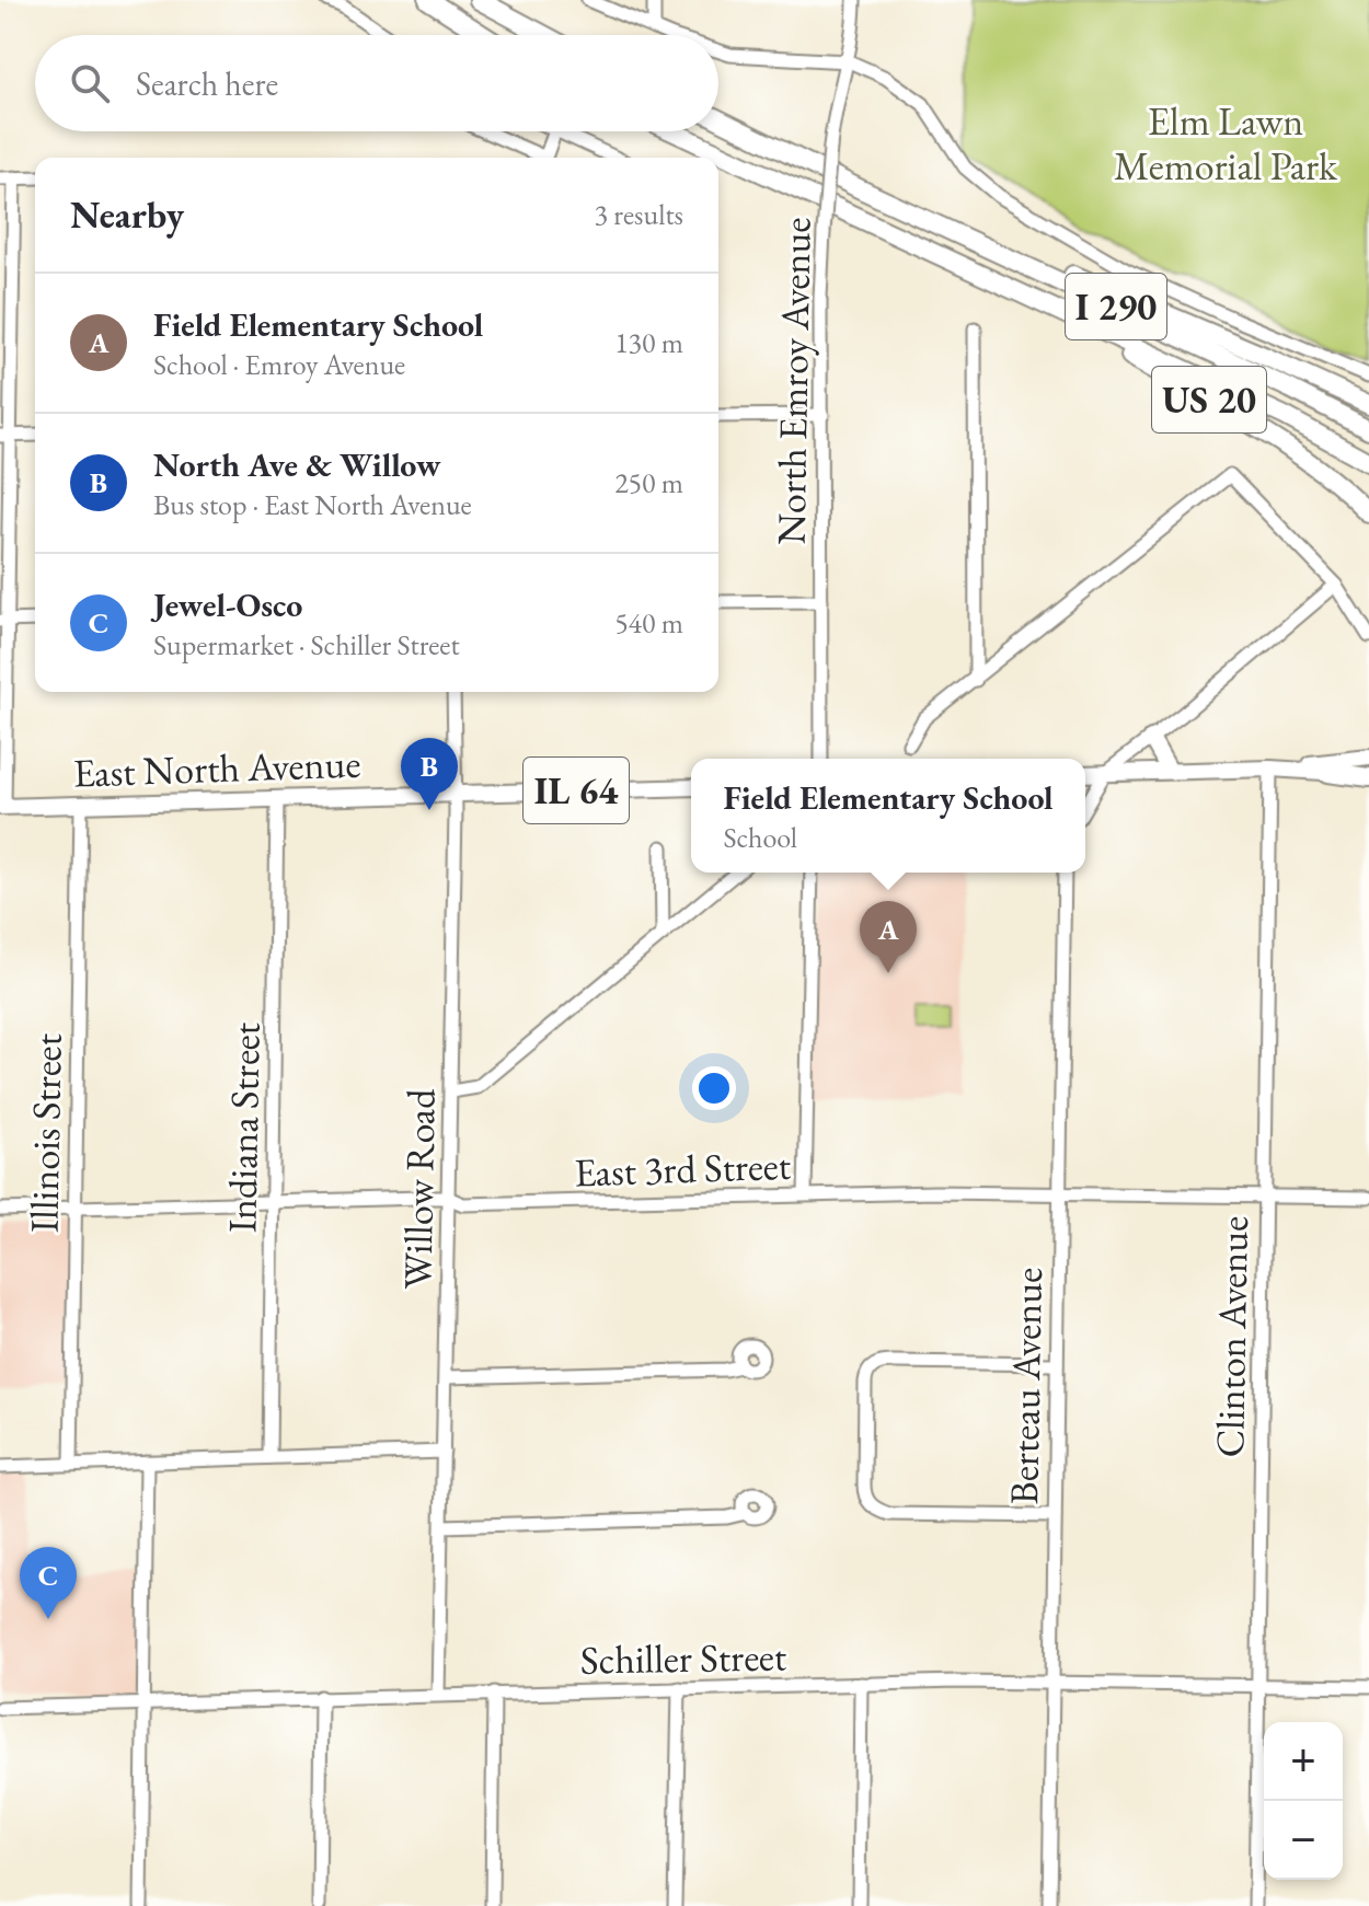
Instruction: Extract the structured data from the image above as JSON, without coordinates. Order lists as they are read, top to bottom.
{
  "streets": {
    "highway": ["I 290", "US 20"],
    "main road": ["East North Avenue", "IL 64"],
    "street": [
      "North Emroy Avenue",
      "Indiana Street",
      "Illinois Street",
      "East 3rd Street",
      "Willow Road",
      "Clinton Avenue",
      "Berteau Avenue",
      "Schiller Street"
    ]
  },
  "crossings": [
    ["I 290", "US 20"],
    ["East North Avenue", "Indiana Street"],
    ["East North Avenue", "Illinois Street"],
    ["East North Avenue", "Willow Road"],
    ["Indiana Street", "East 3rd Street"],
    ["Illinois Street", "East 3rd Street"],
    ["East 3rd Street", "Willow Road"],
    ["East 3rd Street", "Clinton Avenue"],
    ["East 3rd Street", "Berteau Avenue"],
    ["Willow Road", "Schiller Street"],
    ["Clinton Avenue", "Schiller Street"],
    ["Berteau Avenue", "Schiller Street"]
  ],
  "parks": ["Elm Lawn Memorial Park"],
  "page": {
    "search": "Search here",
    "heading": ["Nearby", "3 results"],
    "list": [
      {
        "mark": "A",
        "name": "Field Elementary School",
        "note": "School · Emroy Avenue",
        "value": "130 m"
      },
      {
        "mark": "B",
        "name": "North Ave & Willow",
        "note": "Bus stop · East North Avenue",
        "value": "250 m"
      },
      {
        "mark": "C",
        "name": "Jewel-Osco",
        "note": "Supermarket · Schiller Street",
        "value": "540 m"
      }
    ],
    "pins": ["B", "A", "C"],
    "popup": ["Field Elementary School", "School"],
    "map_buttons": ["+", "−"]
  }
}
